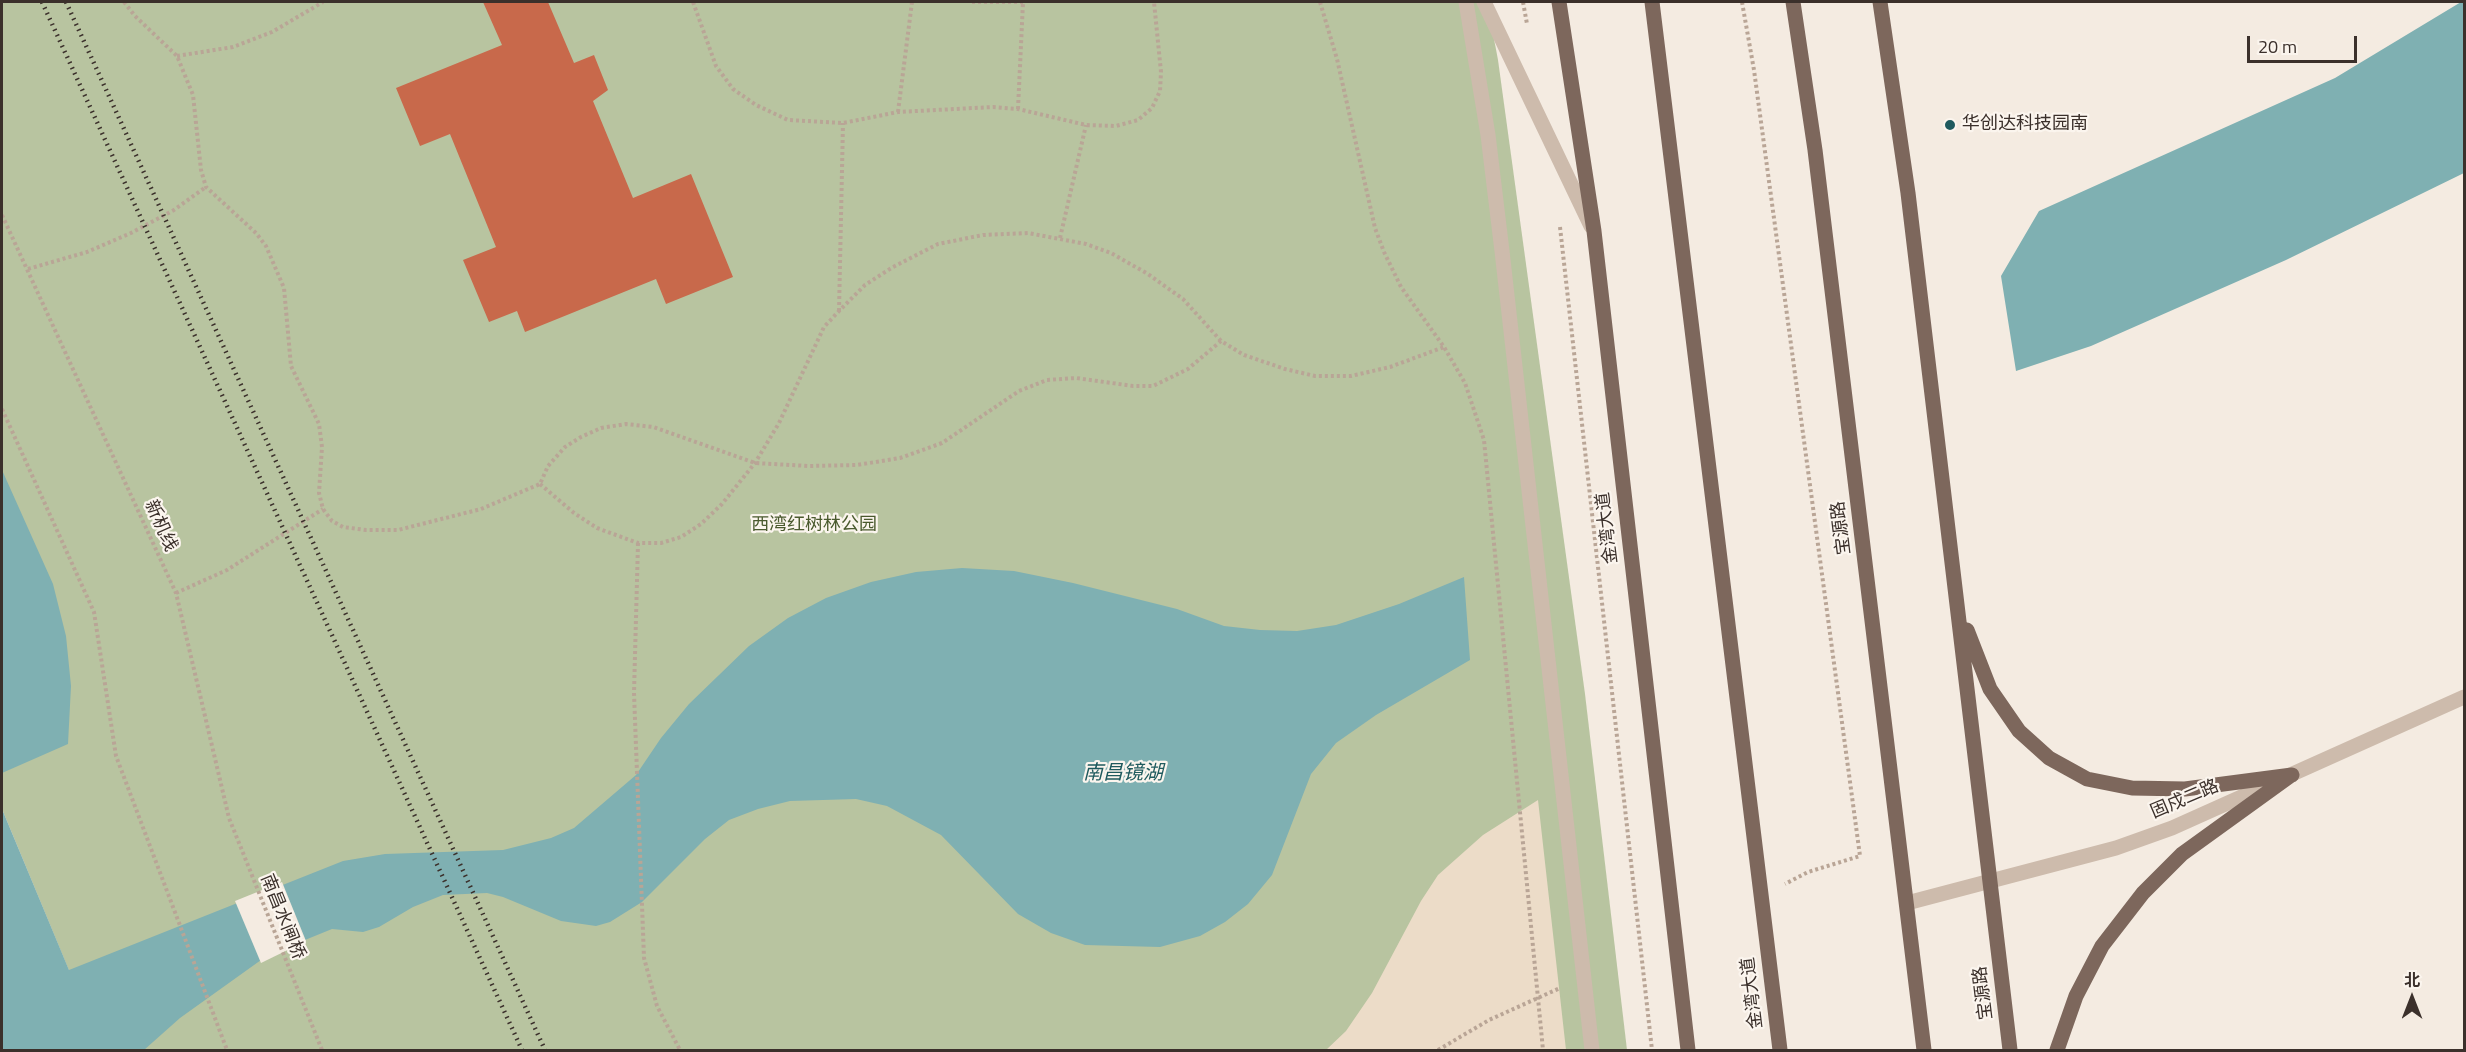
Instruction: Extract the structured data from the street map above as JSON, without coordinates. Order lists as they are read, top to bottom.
{
  "streets": {
    "main road": ["金湾大道", "宝源路"],
    "street": ["固戍二路"],
    "path": ["新机线", "南昌水闸桥"]
  },
  "crossings": [
    ["新机线", "南昌水闸桥"],
    ["宝源路", "固戍二路"]
  ],
  "water": ["南昌镜湖"],
  "parks": ["西湾红树林公园"],
  "places": ["华创达科技园南"],
  "scale_bar": "20 m",
  "north": "top"
}
